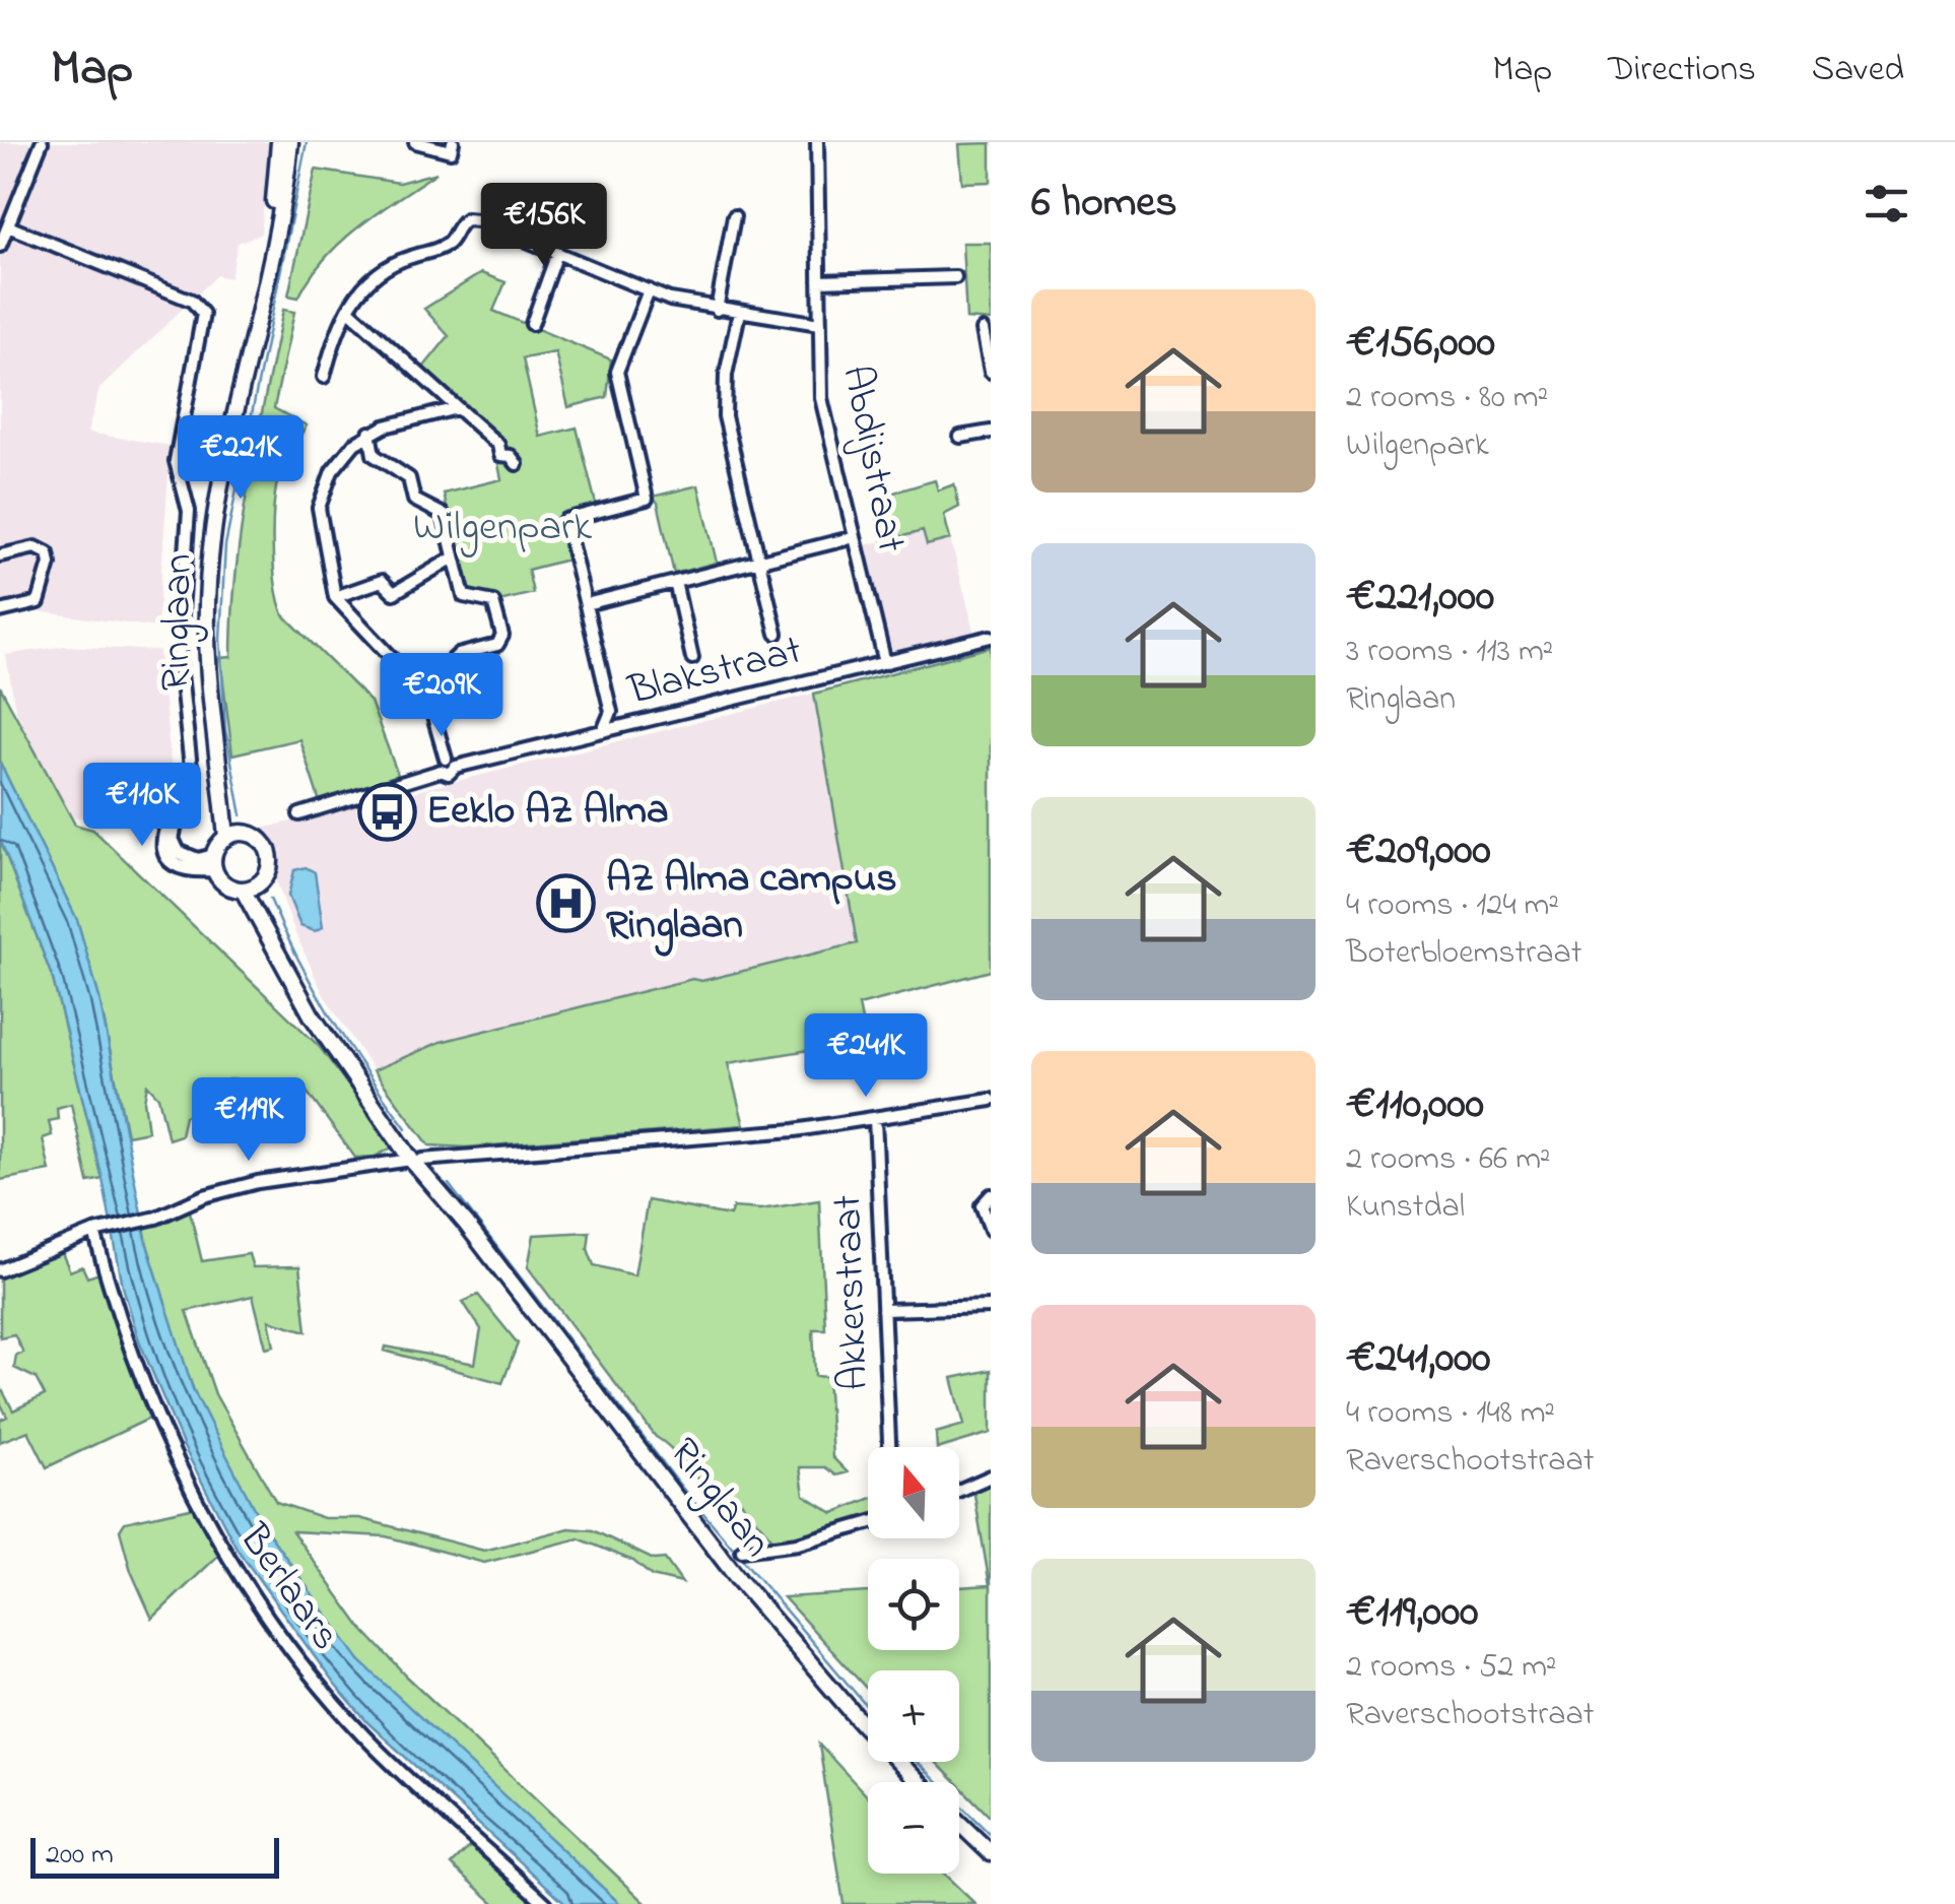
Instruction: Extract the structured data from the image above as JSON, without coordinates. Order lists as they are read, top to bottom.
{
  "streets": {
    "main road": ["Ringlaan"],
    "street": [
      "Abdijstraat",
      "Blakstraat",
      "Akkerstraat",
      "Berlaars"
    ]
  },
  "crossings": [
    ["Abdijstraat", "Blakstraat"]
  ],
  "parks": ["Wilgenpark"],
  "places": {
    "bus stop": ["Eeklo AZ Alma"],
    "hospital": ["AZ Alma campus Ringlaan"]
  },
  "scale_bar": "200 m",
  "north": "top",
  "page": {
    "header": "Map",
    "nav": ["Map", "Directions", "Saved"],
    "heading": "6 homes",
    "price": [
      "€156K",
      "€221K",
      "€209K",
      "€110K",
      "€241K",
      "€119K"
    ],
    "list": [
      {
        "name": "€156,000",
        "note": "2 rooms · 80 m² · Wilgenpark"
      },
      {
        "name": "€221,000",
        "note": "3 rooms · 113 m² · Ringlaan"
      },
      {
        "name": "€209,000",
        "note": "4 rooms · 124 m² · Boterbloemstraat"
      },
      {
        "name": "€110,000",
        "note": "2 rooms · 66 m² · Kunstdal"
      },
      {
        "name": "€241,000",
        "note": "4 rooms · 148 m² · Raverschootstraat"
      },
      {
        "name": "€119,000",
        "note": "2 rooms · 52 m² · Raverschootstraat"
      }
    ],
    "map_buttons": ["+", "−"],
    "scale": "200 m"
  }
}
